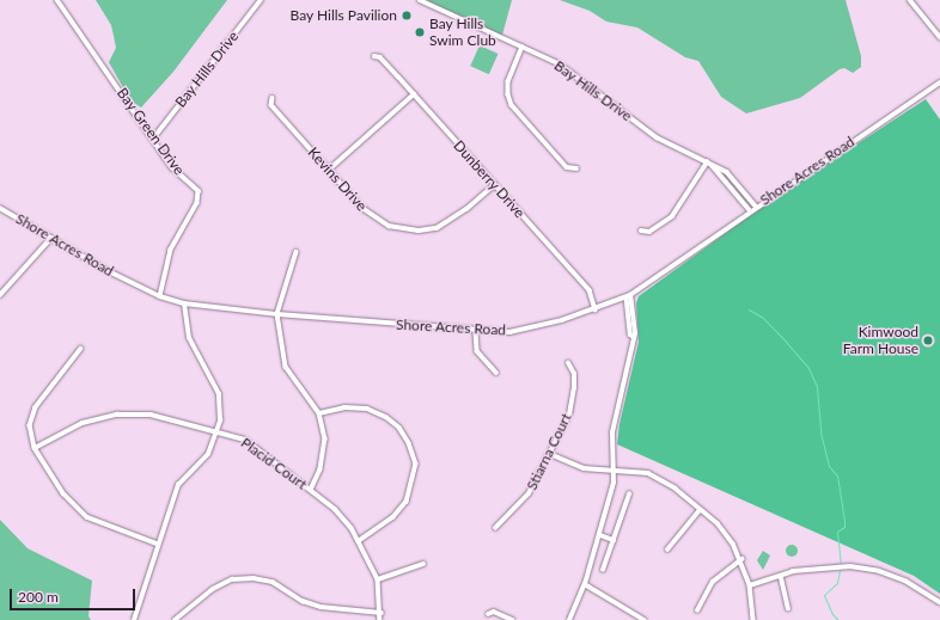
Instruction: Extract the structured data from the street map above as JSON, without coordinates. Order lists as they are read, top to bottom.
{
  "streets": {
    "street": [
      "Bay Hills Drive",
      "Bay Green Drive",
      "Shore Acres Road",
      "Kevins Drive",
      "Dunberry Drive",
      "Stiarna Court",
      "Placid Court"
    ]
  },
  "crossings": [
    ["Bay Hills Drive", "Bay Green Drive"],
    ["Bay Hills Drive", "Shore Acres Road"],
    ["Bay Green Drive", "Shore Acres Road"],
    ["Shore Acres Road", "Dunberry Drive"],
    ["Kevins Drive", "Dunberry Drive"]
  ],
  "places": ["Bay Hills Pavilion", "Bay Hills Swim Club", "Kimwood Farm House"],
  "scale_bar": "200 m"
}
